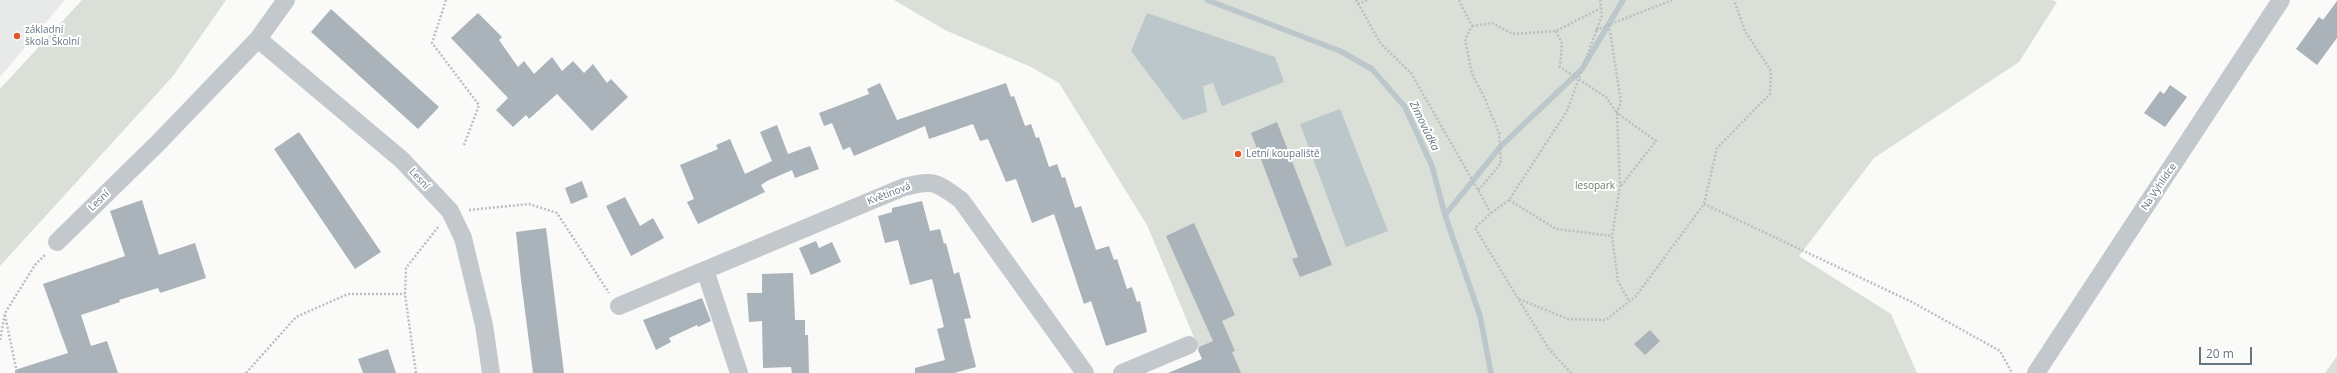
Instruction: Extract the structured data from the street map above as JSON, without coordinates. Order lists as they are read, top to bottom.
{
  "streets": {
    "street": ["Lesní", "Na Vyhlídce", "Květinová"]
  },
  "water": ["Zimovůdka"],
  "parks": ["lesopark"],
  "places": ["základní škola Školní", "Letní koupaliště"],
  "scale_bar": "20 m"
}
